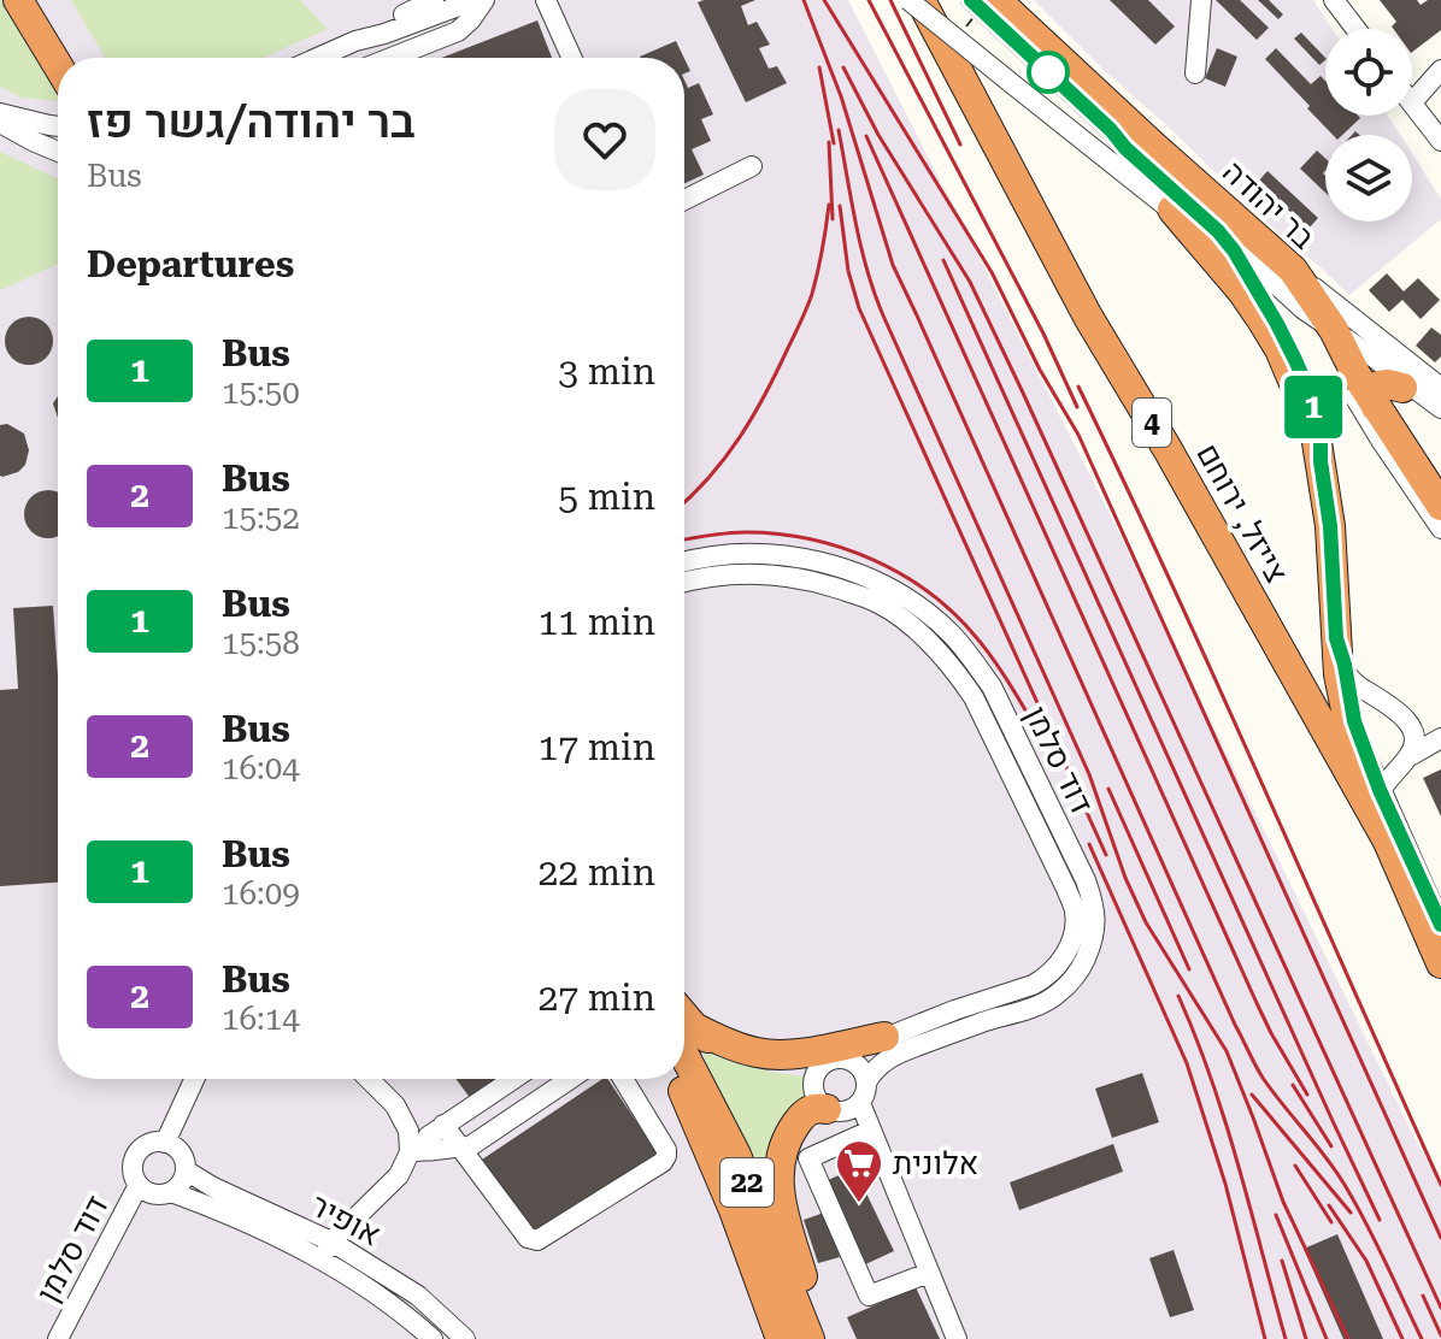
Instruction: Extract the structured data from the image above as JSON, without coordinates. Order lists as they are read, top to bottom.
{
  "streets": {
    "highway": [
      "בר יהודה",
      "4",
      "צייזל, ירוחם",
      "22"
    ],
    "street": ["דוד סלמן", "אופיר"]
  },
  "crossings": [
    ["דוד סלמן", "אופיר"]
  ],
  "places": {
    "supermarket": ["אלונית"]
  },
  "lines": ["bus line 1"],
  "page": {
    "on_map": "1",
    "heading": [
      ["בר יהודה/גשר פז", "Bus"],
      "Departures"
    ],
    "list": [
      {
        "mark": "1",
        "name": "Bus",
        "note": "15:50",
        "value": "3 min"
      },
      {
        "mark": "2",
        "name": "Bus",
        "note": "15:52",
        "value": "5 min"
      },
      {
        "mark": "1",
        "name": "Bus",
        "note": "15:58",
        "value": "11 min"
      },
      {
        "mark": "2",
        "name": "Bus",
        "note": "16:04",
        "value": "17 min"
      },
      {
        "mark": "1",
        "name": "Bus",
        "note": "16:09",
        "value": "22 min"
      },
      {
        "mark": "2",
        "name": "Bus",
        "note": "16:14",
        "value": "27 min"
      }
    ]
  }
}
